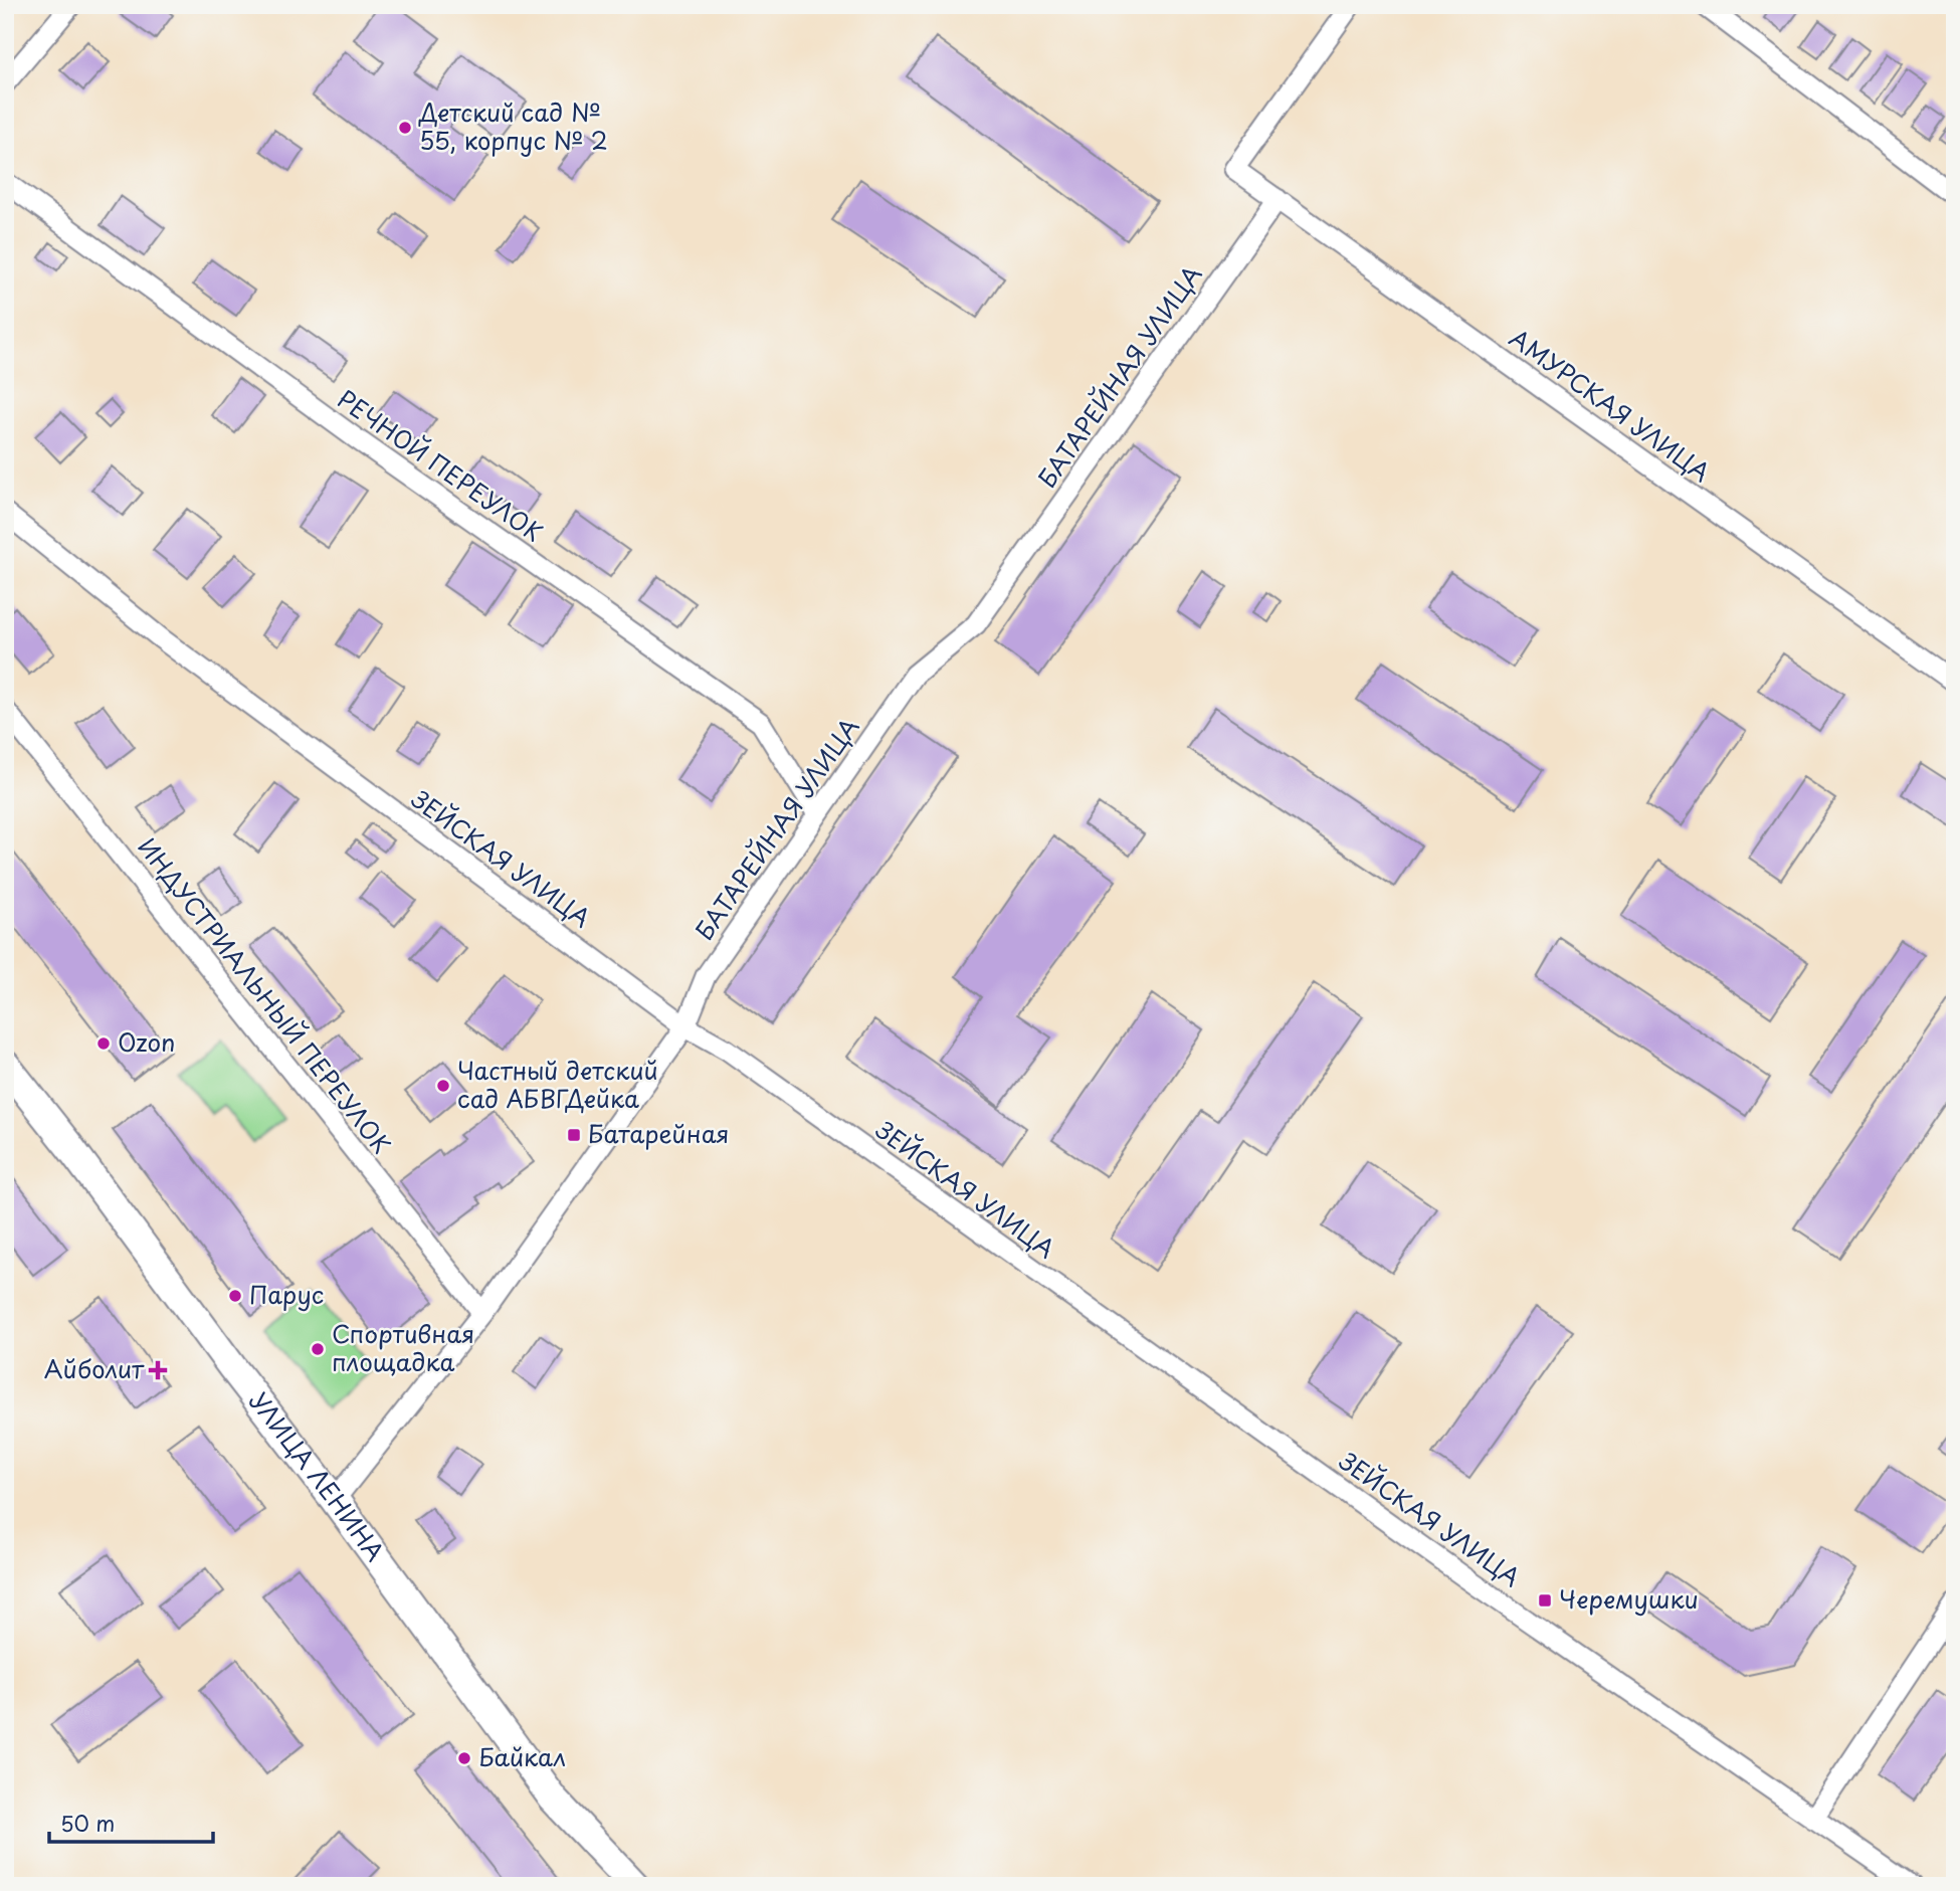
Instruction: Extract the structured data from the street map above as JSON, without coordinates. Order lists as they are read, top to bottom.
{
  "streets": {
    "main road": ["УЛИЦА ЛЕНИНА"],
    "street": [
      "БАТАРЕЙНАЯ УЛИЦА",
      "АМУРСКАЯ УЛИЦА",
      "РЕЧНОЙ ПЕРЕУЛОК",
      "ЗЕЙСКАЯ УЛИЦА",
      "ИНДУСТРИАЛЬНЫЙ ПЕРЕУЛОК"
    ]
  },
  "crossings": [
    ["БАТАРЕЙНАЯ УЛИЦА", "АМУРСКАЯ УЛИЦА"],
    ["БАТАРЕЙНАЯ УЛИЦА", "РЕЧНОЙ ПЕРЕУЛОК"],
    ["БАТАРЕЙНАЯ УЛИЦА", "ЗЕЙСКАЯ УЛИЦА"],
    ["БАТАРЕЙНАЯ УЛИЦА", "ИНДУСТРИАЛЬНЫЙ ПЕРЕУЛОК"],
    ["БАТАРЕЙНАЯ УЛИЦА", "УЛИЦА ЛЕНИНА"]
  ],
  "places": {
    "other": [
      "Детский сад № 55, корпус № 2",
      "Ozon",
      "Частный детский сад АБВГДейка",
      "Парус",
      "Спортивная площадка",
      "Байкал"
    ],
    "transit": ["Батарейная", "Черемушки"],
    "health": ["Айболит"]
  },
  "scale_bar": "50 m"
}
